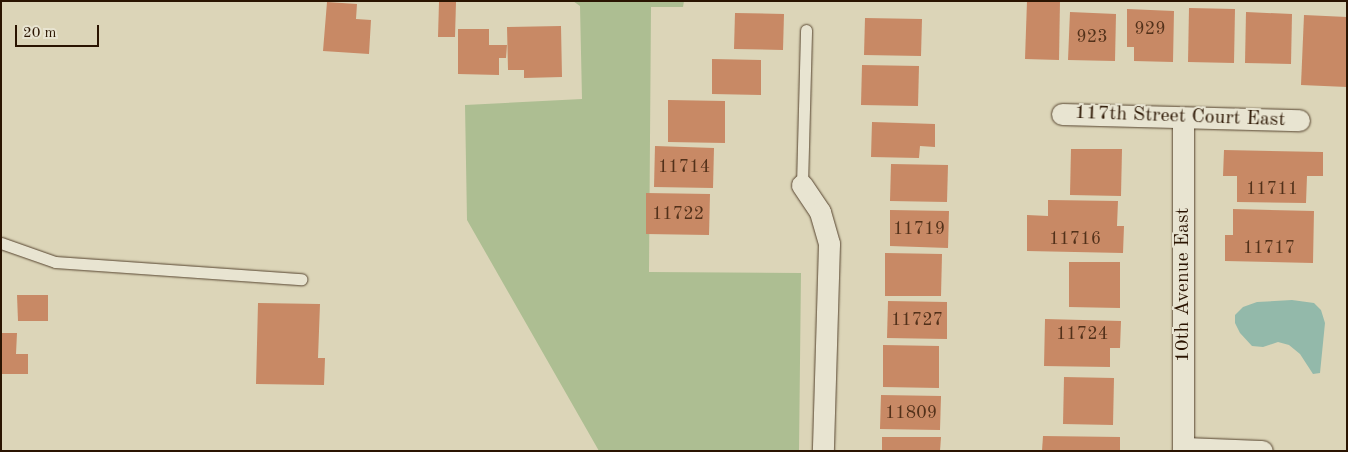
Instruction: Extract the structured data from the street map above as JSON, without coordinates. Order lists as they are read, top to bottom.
{
  "streets": {
    "street": ["117th Street Court East", "10th Avenue East"]
  },
  "crossings": [
    ["117th Street Court East", "10th Avenue East"]
  ],
  "house_numbers": [
    "929",
    "923",
    "11714",
    "11711",
    "11722",
    "11719",
    "11716",
    "11717",
    "11727",
    "11724",
    "11809"
  ],
  "scale_bar": "20 m"
}
